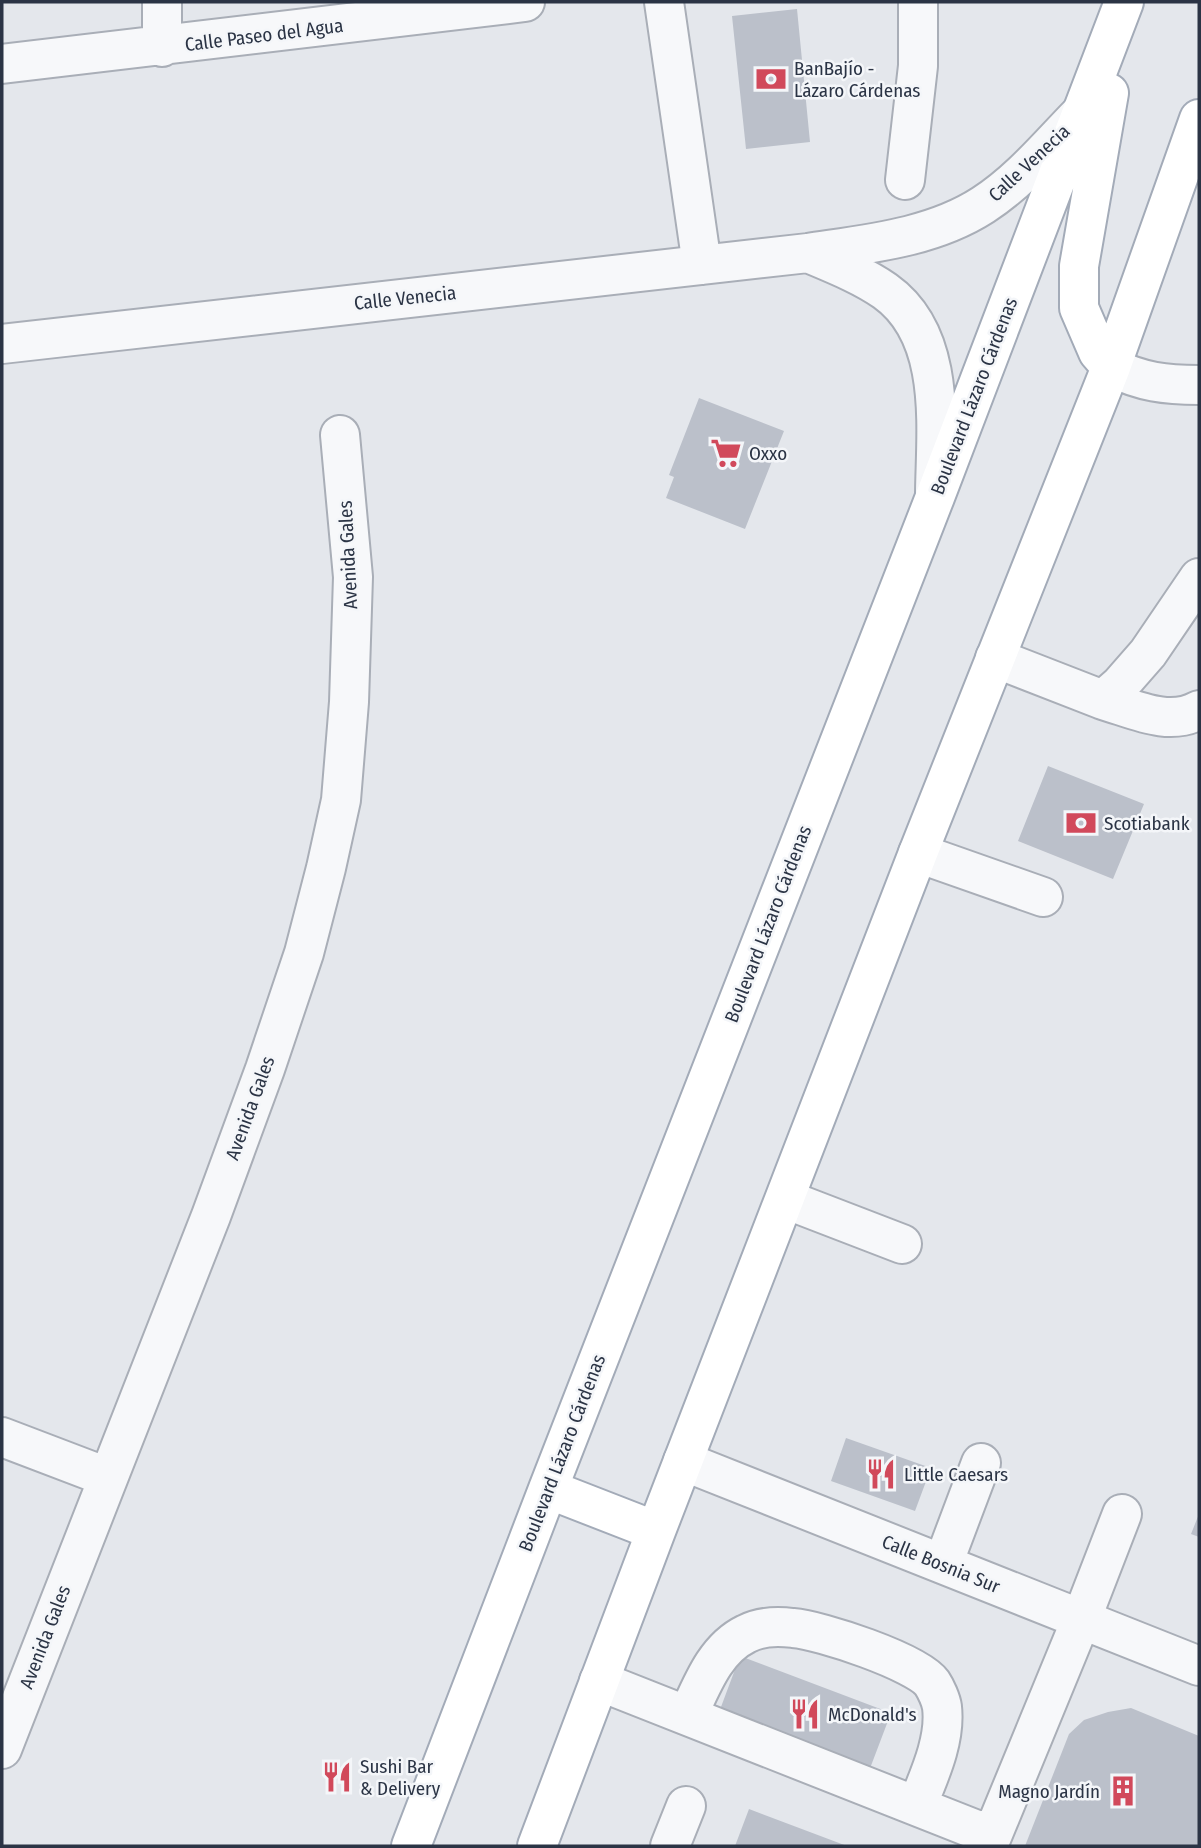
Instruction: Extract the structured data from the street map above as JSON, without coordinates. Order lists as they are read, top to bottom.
{
  "streets": {
    "main road": ["Boulevard Lázaro Cárdenas"],
    "street": [
      "Calle Paseo del Agua",
      "Calle Venecia",
      "Avenida Gales",
      "Calle Bosnia Sur"
    ]
  },
  "crossings": [
    ["Calle Venecia", "Boulevard Lázaro Cárdenas"]
  ],
  "places": {
    "bank": ["BanBajío - Lázaro Cárdenas", "Scotiabank"],
    "supermarket": ["Oxxo"],
    "restaurant": ["Little Caesars", "McDonald's", "Sushi Bar & Delivery"],
    "building": ["Magno Jardín"]
  }
}
